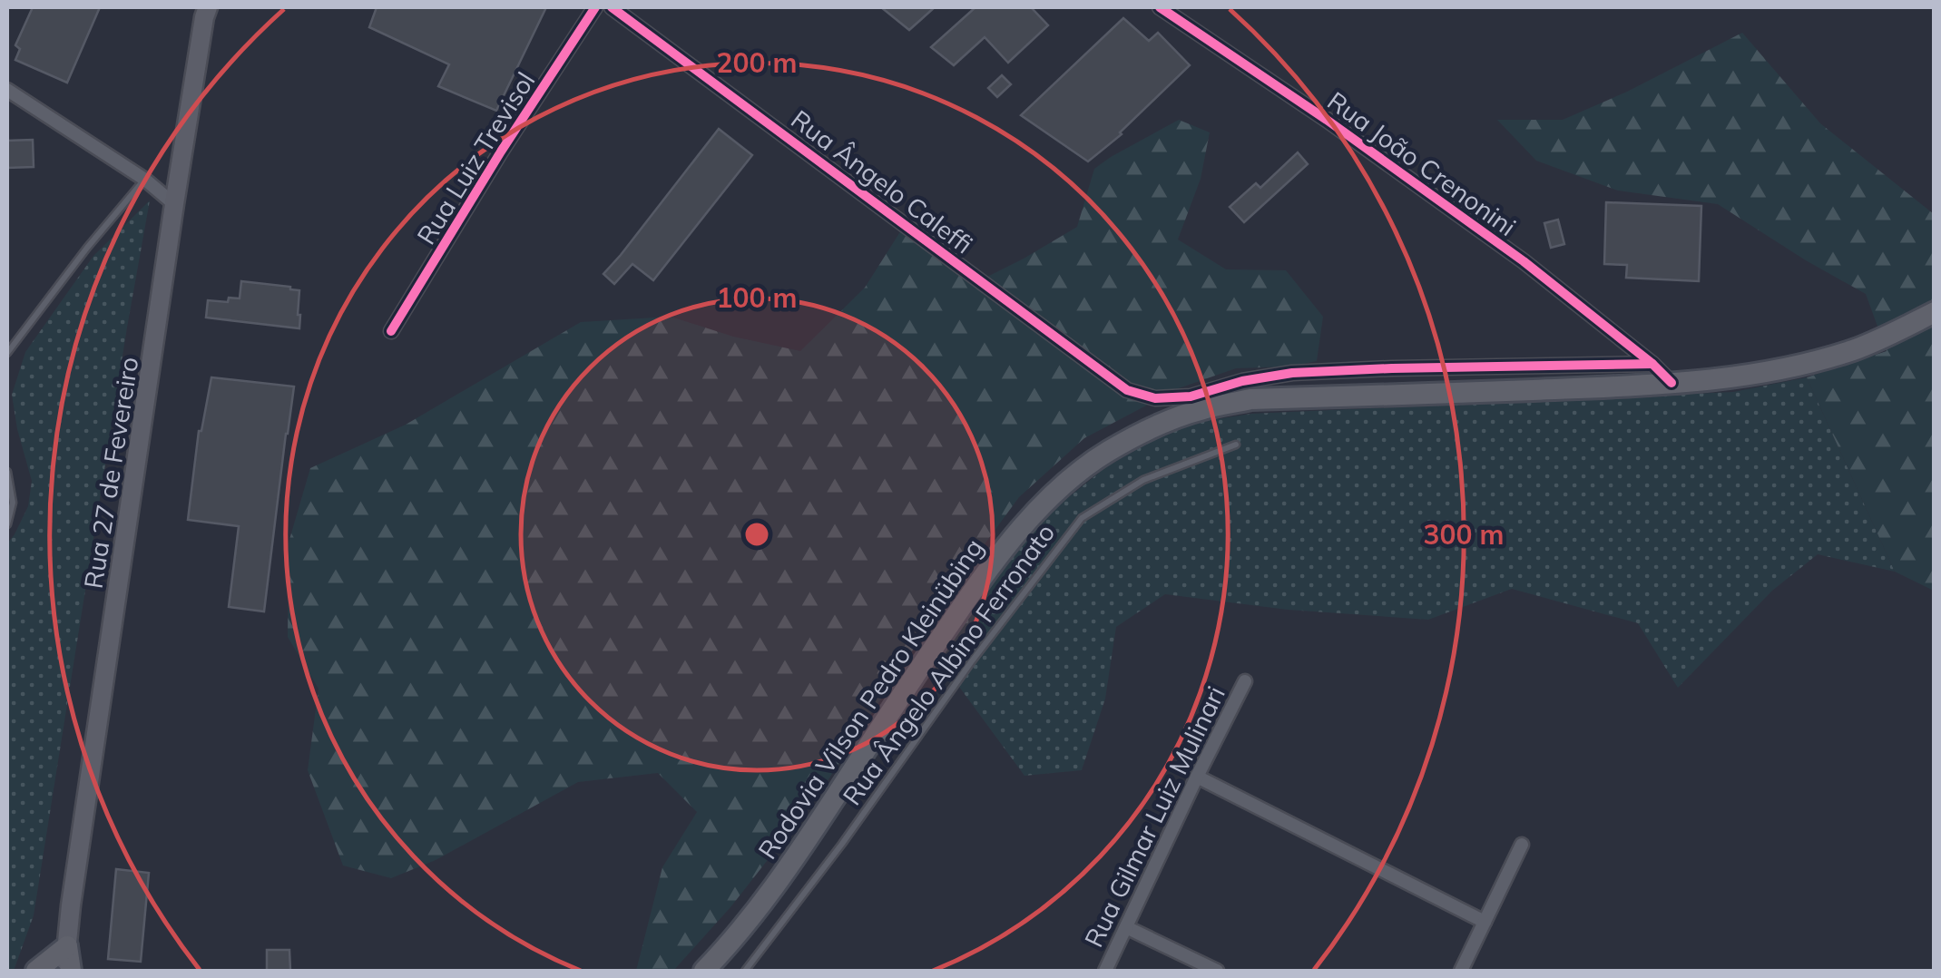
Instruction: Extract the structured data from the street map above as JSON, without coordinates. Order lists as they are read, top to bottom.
{
  "streets": {
    "main road": ["Rua 27 de Fevereiro", "Rodovia Vilson Pedro Kleinübing"],
    "street": [
      "Rua Luiz Trevisol",
      "Rua João Crenonini",
      "Rua Ângelo Caleffi",
      "Rua Gilmar Luiz Mulinari"
    ],
    "lane": ["Rua Ângelo Albino Ferronato"]
  },
  "crossings": [
    ["Rua João Crenonini", "Rua Ângelo Caleffi"],
    ["Rua João Crenonini", "Rodovia Vilson Pedro Kleinübing"]
  ],
  "rings": ["200 m", "100 m", "300 m"]
}
